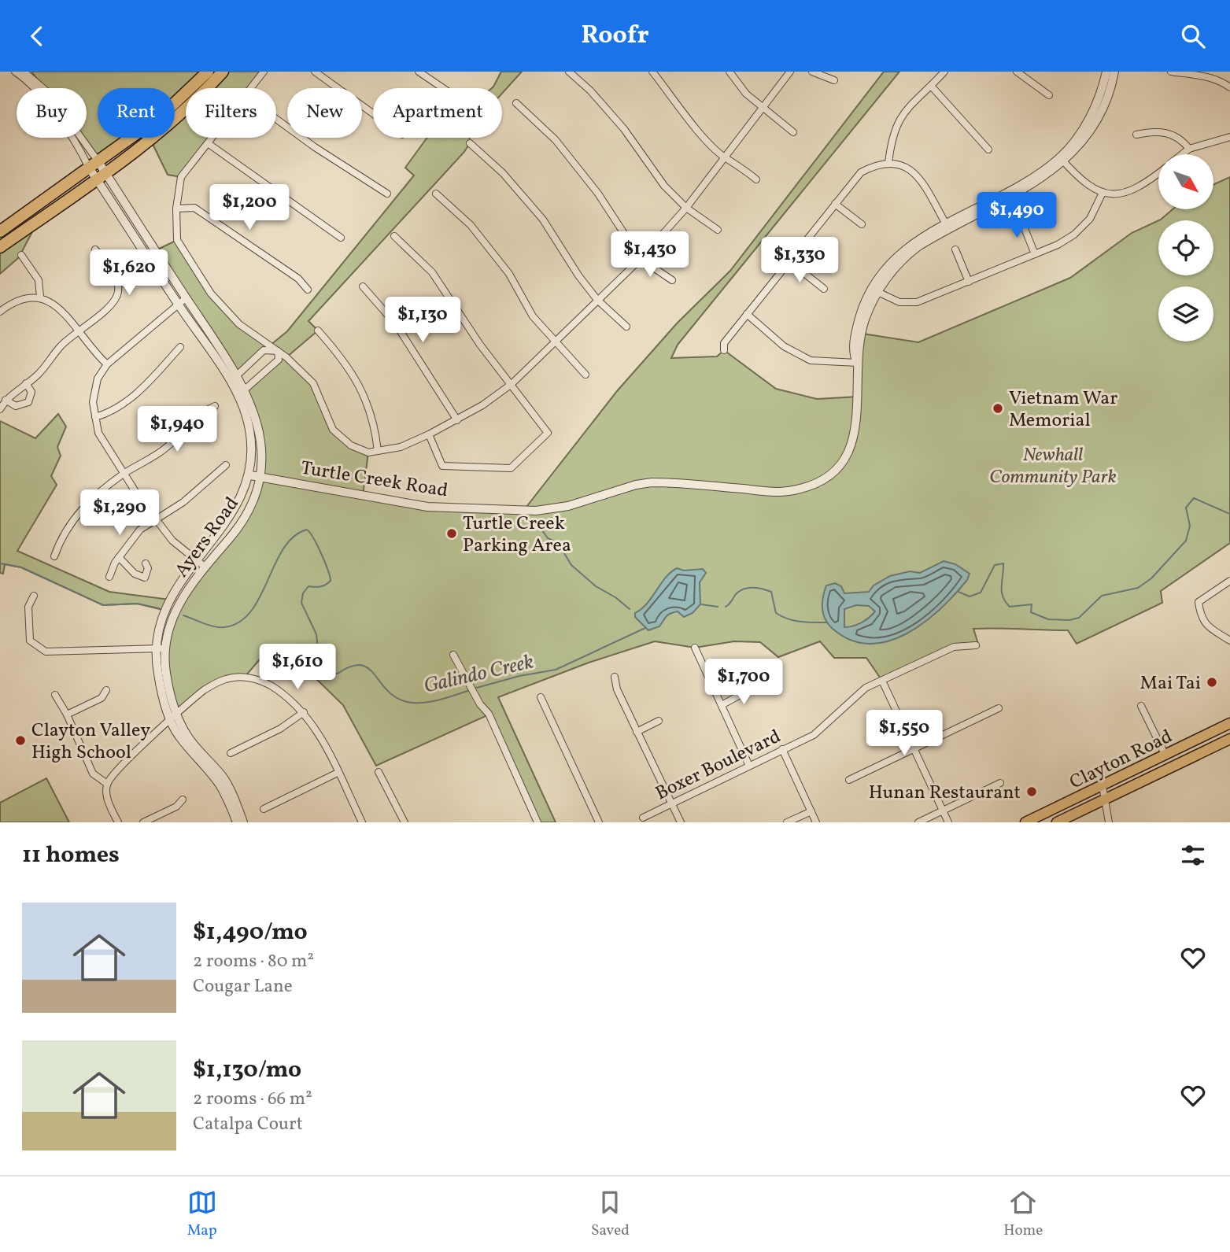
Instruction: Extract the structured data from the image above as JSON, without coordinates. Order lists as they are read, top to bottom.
{
  "streets": {
    "main road": ["Clayton Road"],
    "street": ["Turtle Creek Road", "Ayers Road", "Boxer Boulevard"]
  },
  "crossings": [
    ["Turtle Creek Road", "Ayers Road"]
  ],
  "water": ["Galindo Creek"],
  "parks": ["Newhall Community Park"],
  "places": [
    "Vietnam War Memorial",
    "Turtle Creek Parking Area",
    "Mai Tai",
    "Clayton Valley High School",
    "Hunan Restaurant"
  ],
  "north": "bottom right",
  "page": {
    "header": "Roofr",
    "chip": [
      "Buy",
      "Rent",
      "Filters",
      "New",
      "Apartment"
    ],
    "price": [
      "$1,200",
      "$1,490",
      "$1,430",
      "$1,330",
      "$1,620",
      "$1,130",
      "$1,940",
      "$1,290",
      "$1,610",
      "$1,700",
      "$1,550"
    ],
    "heading": "11 homes",
    "list": [
      {
        "name": "$1,490/mo",
        "note": "2 rooms · 80 m² · Cougar Lane"
      },
      {
        "name": "$1,130/mo",
        "note": "2 rooms · 66 m² · Catalpa Court"
      }
    ],
    "tabs": ["Map", "Saved", "Home"]
  }
}
